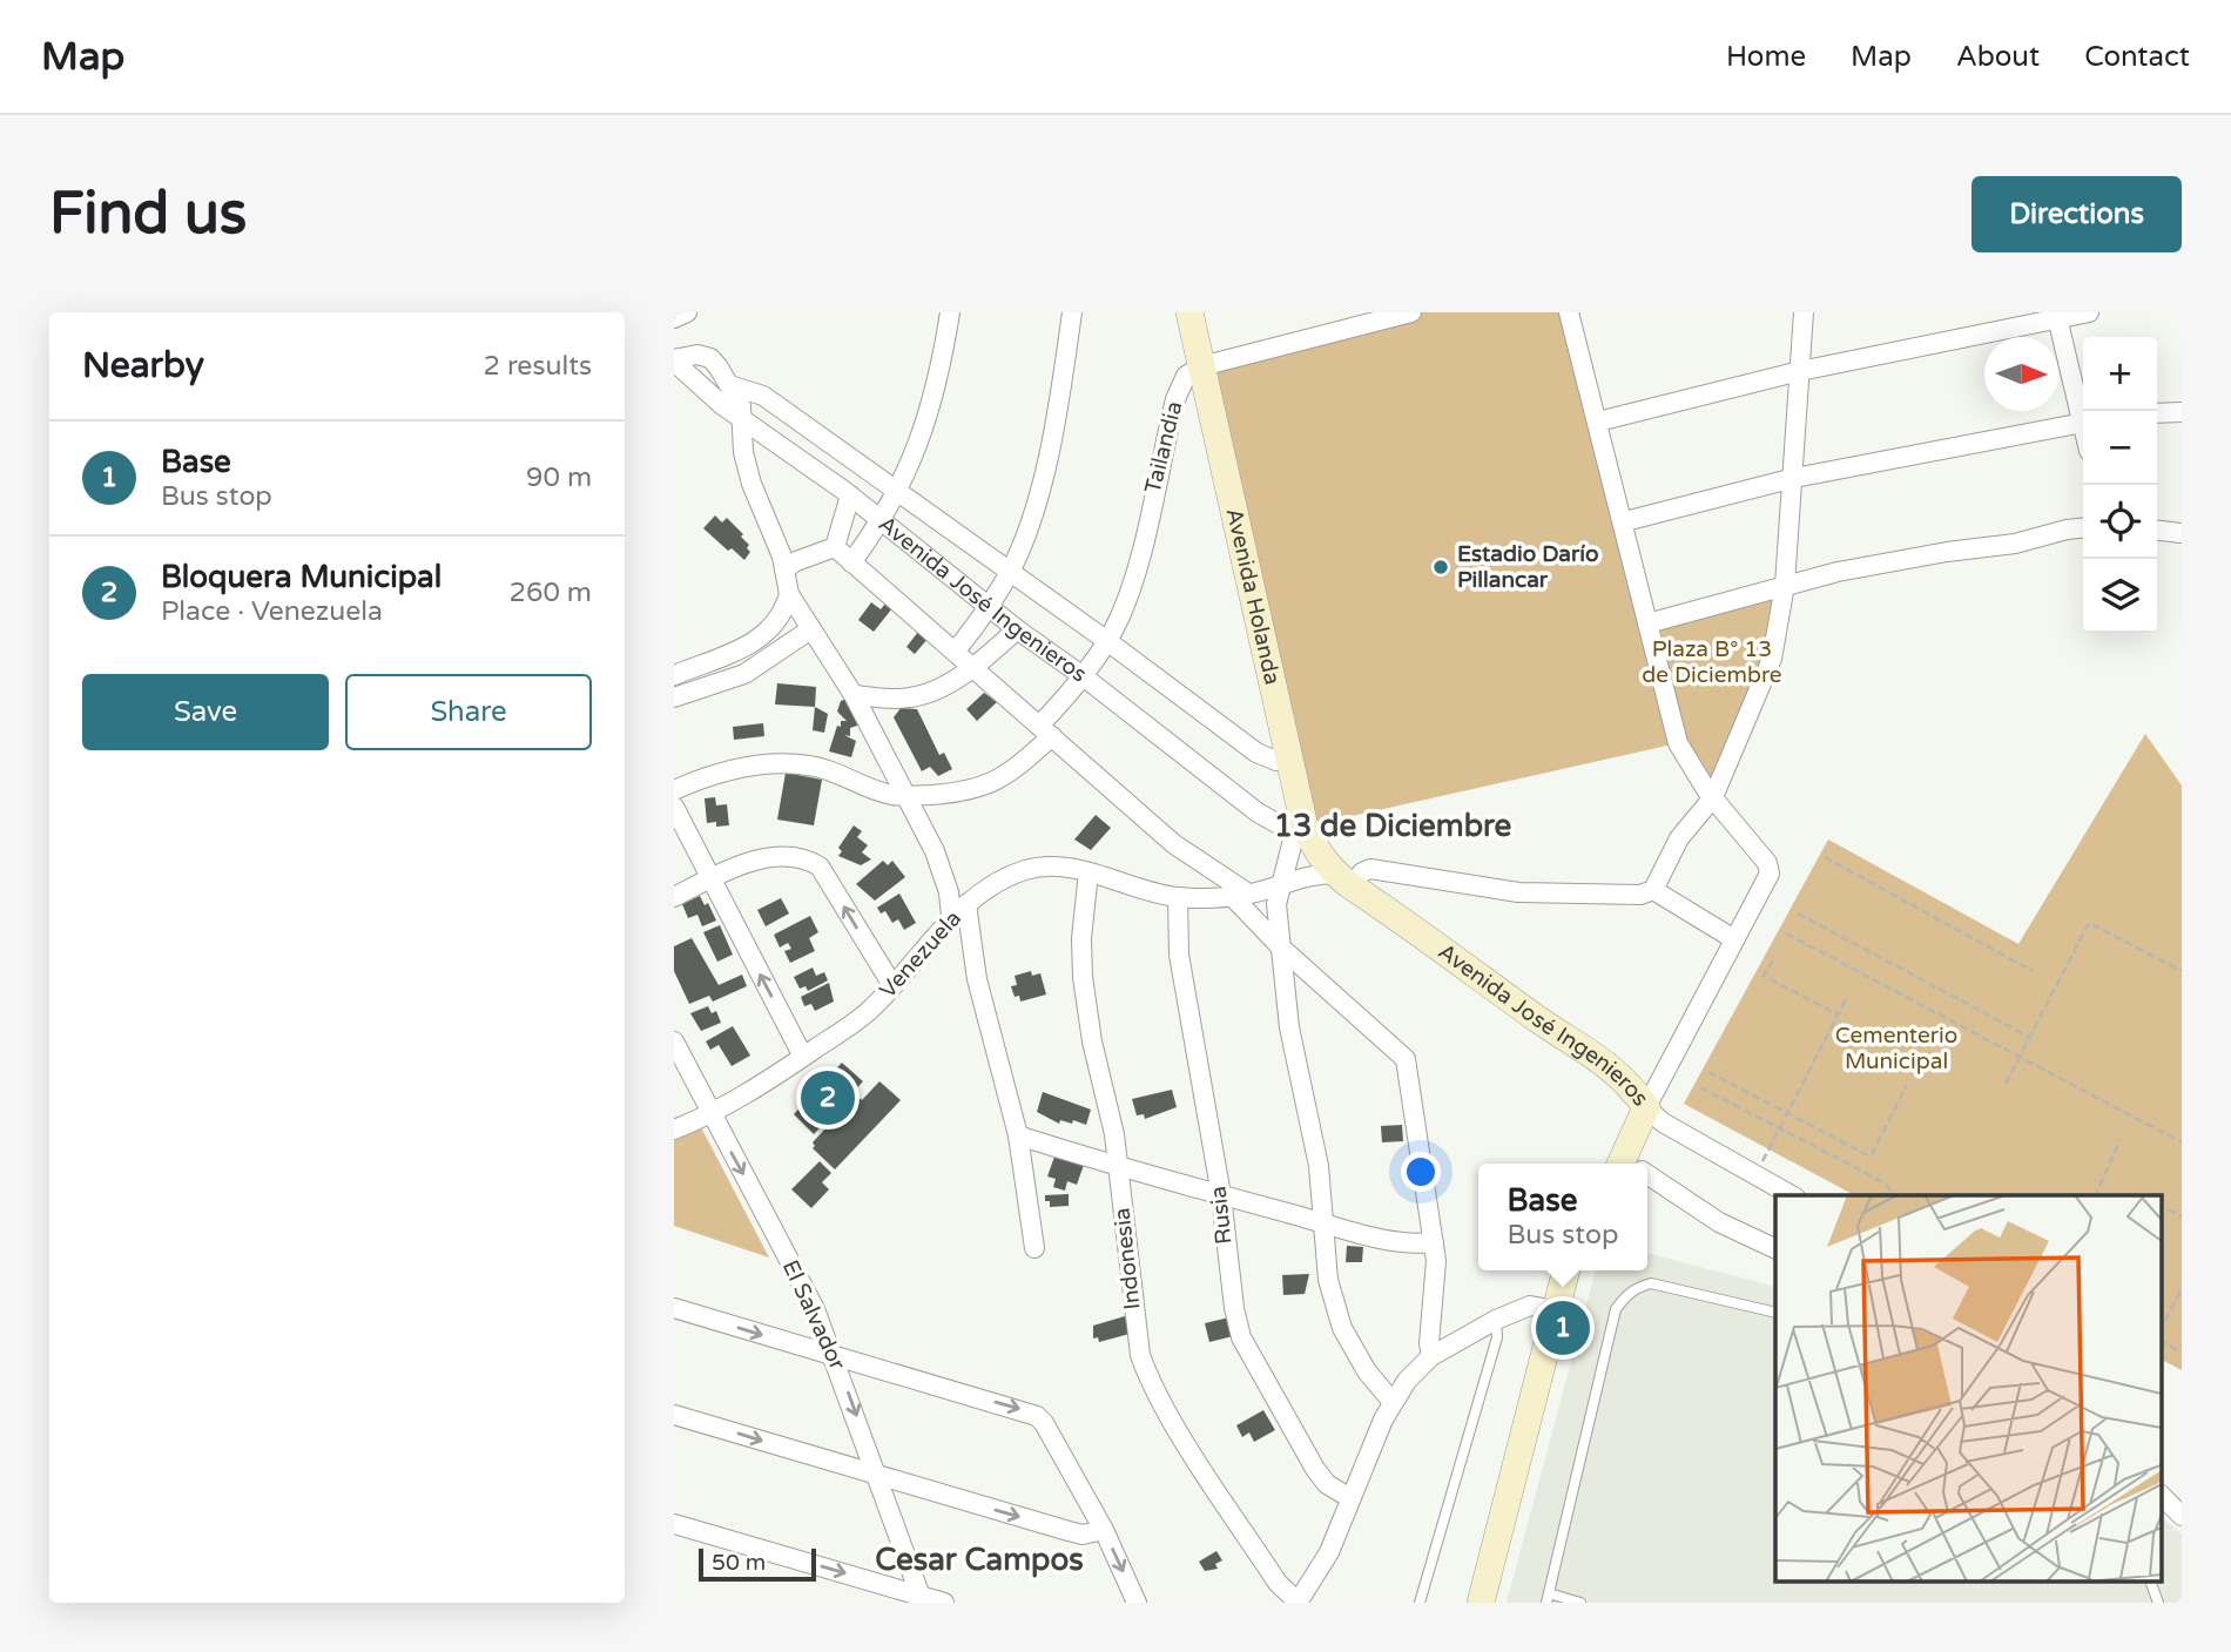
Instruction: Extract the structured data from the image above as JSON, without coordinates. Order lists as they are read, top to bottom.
{
  "streets": {
    "street": [
      "Tailandia",
      "Avenida Holanda",
      "Avenida José Ingenieros",
      "Venezuela",
      "Rusia",
      "Indonesia",
      "El Salvador"
    ]
  },
  "crossings": [
    ["Tailandia", "Avenida Holanda"],
    ["Tailandia", "Avenida José Ingenieros"],
    ["Avenida Holanda", "Avenida José Ingenieros"],
    ["Avenida Holanda", "Venezuela"],
    ["Avenida José Ingenieros", "Venezuela"],
    ["Venezuela", "Rusia"],
    ["Venezuela", "Indonesia"],
    ["Venezuela", "El Salvador"]
  ],
  "one_way": ["El Salvador"],
  "districts": ["13 de Diciembre", "Cesar Campos"],
  "parks": ["Plaza B° 13 de Diciembre", "Cementerio Municipal"],
  "places": ["Estadio Darío Pillancar"],
  "scale_bar": "50 m",
  "north": "right",
  "page": {
    "header": "Map",
    "nav": [
      "Home",
      "Map",
      "About",
      "Contact"
    ],
    "buttons": [
      "Directions",
      ["Save", "Share"]
    ],
    "title": "Find us",
    "heading": ["Nearby", "2 results"],
    "map_buttons": ["+", "−"],
    "list": [
      {
        "mark": "1",
        "name": "Base",
        "note": "Bus stop",
        "value": "90 m"
      },
      {
        "mark": "2",
        "name": "Bloquera Municipal",
        "note": "Place · Venezuela",
        "value": "260 m"
      }
    ],
    "pins": ["2", "1"],
    "popup": ["Base", "Bus stop"],
    "scale": "50 m"
  }
}
